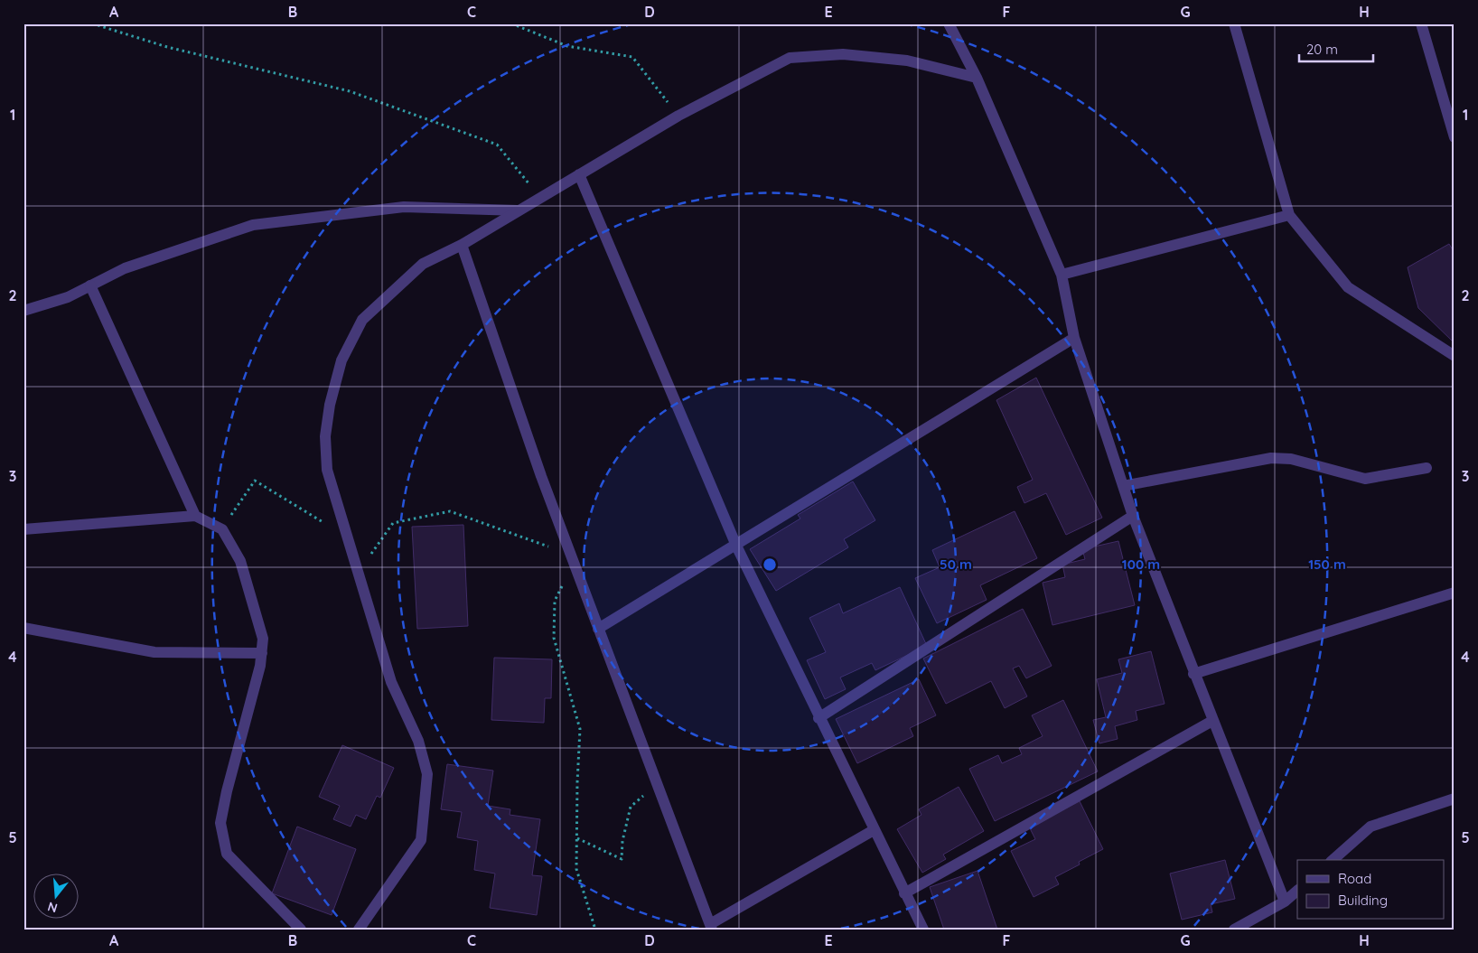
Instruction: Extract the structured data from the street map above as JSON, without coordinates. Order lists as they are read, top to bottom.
{
  "legend": ["Road", "Building"],
  "scale_bar": "20 m",
  "north": "bottom",
  "grid": {
    "columns": [
      "A",
      "B",
      "C",
      "D",
      "E",
      "F",
      "G",
      "H"
    ],
    "rows": [
      "1",
      "2",
      "3",
      "4",
      "5"
    ]
  },
  "rings": ["50 m", "100 m", "150 m"]
}
